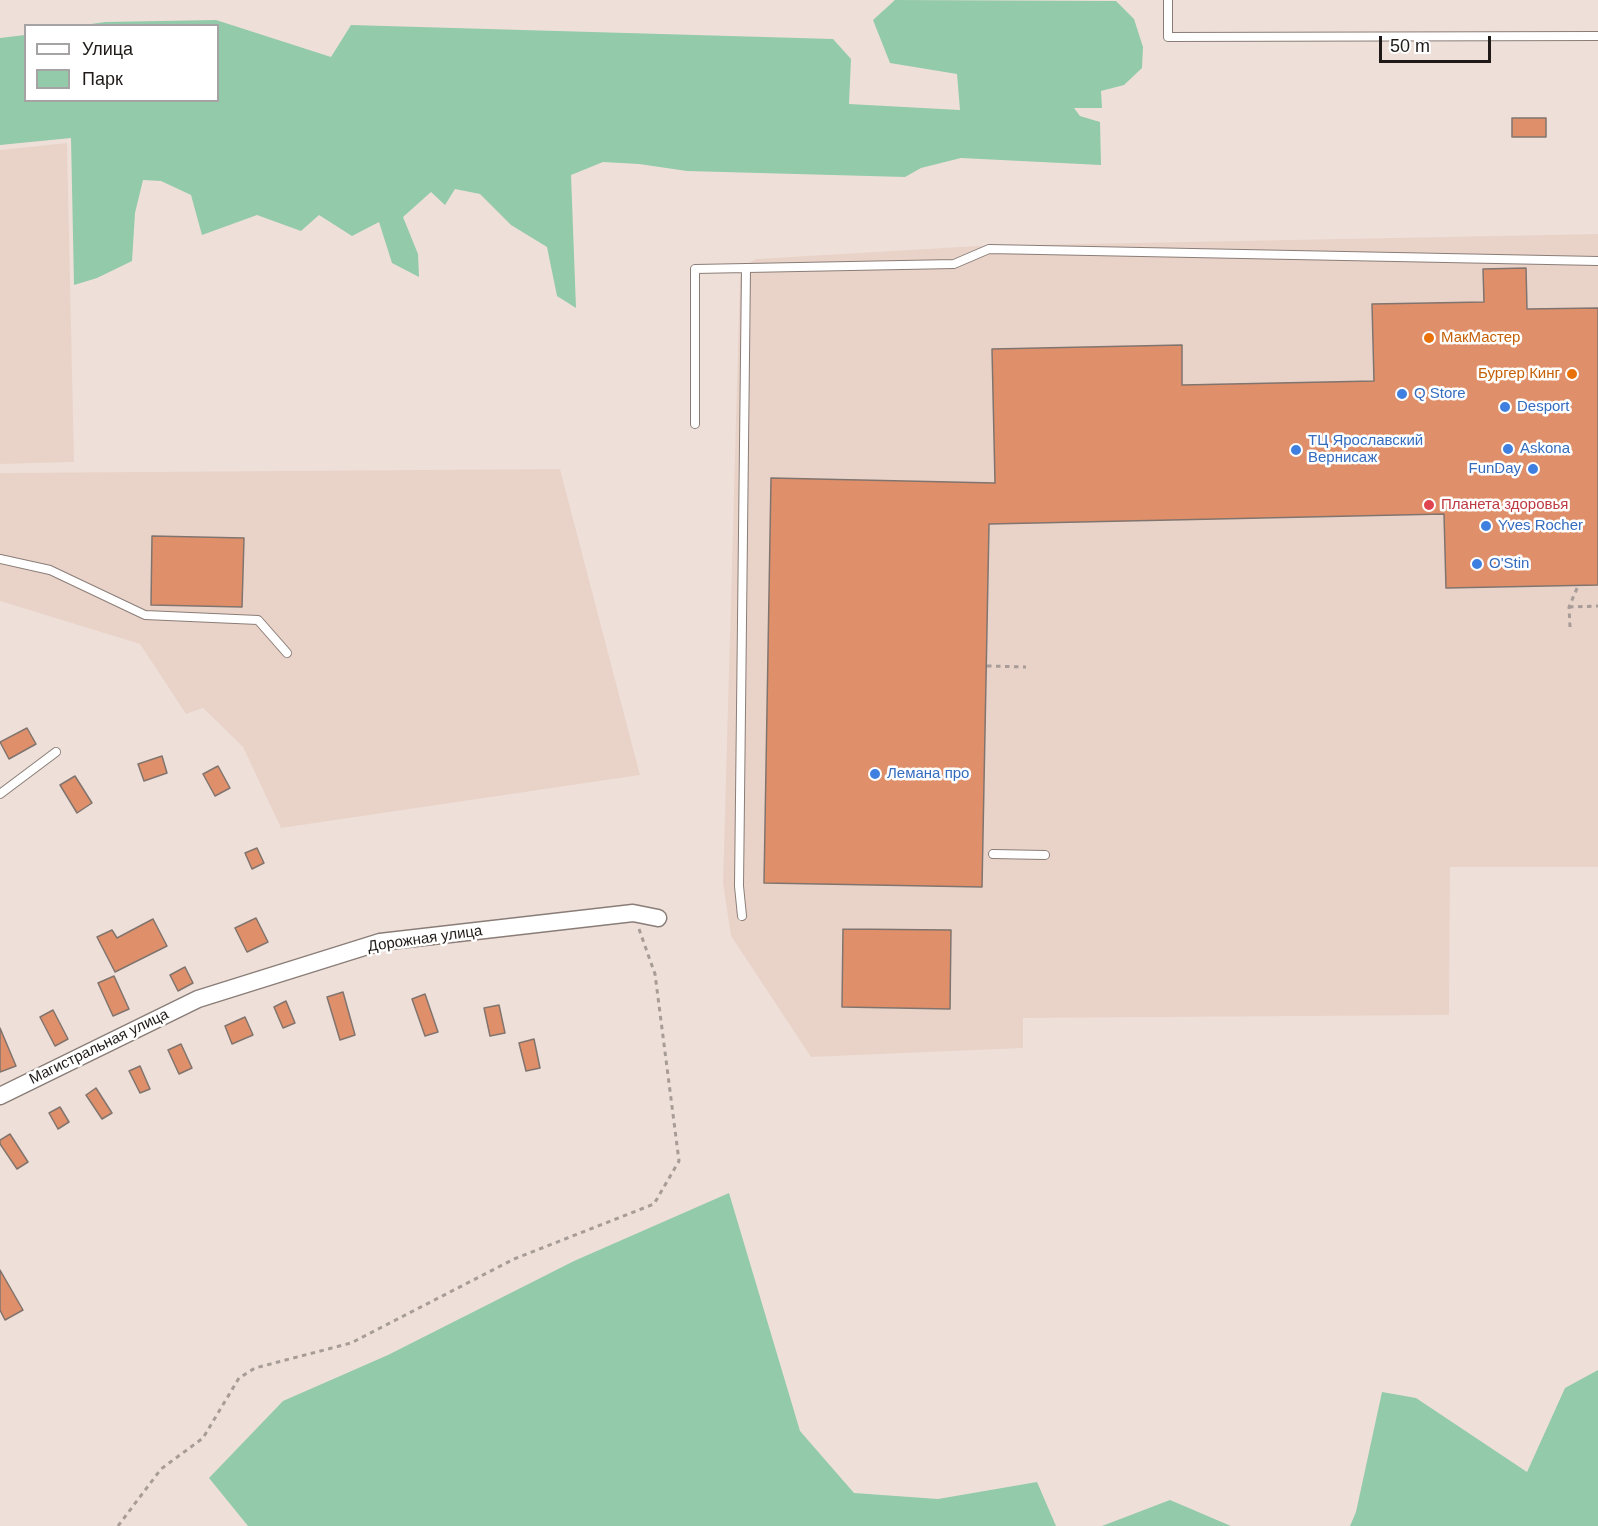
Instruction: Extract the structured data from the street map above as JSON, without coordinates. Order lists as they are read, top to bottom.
{
  "streets": {
    "street": ["Дорожная улица", "Магистральная улица"]
  },
  "crossings": [
    ["Дорожная улица", "Магистральная улица"]
  ],
  "places": [
    "МакМастер",
    "Бургер Кинг",
    "Q Store",
    "Desport",
    "Askona",
    "ТЦ Ярославский Вернисаж",
    "FunDay",
    "Планета здоровья",
    "Yves Rocher",
    "O'Stin",
    "Лемана про"
  ],
  "legend": ["Улица", "Парк"],
  "scale_bar": "50 m"
}
